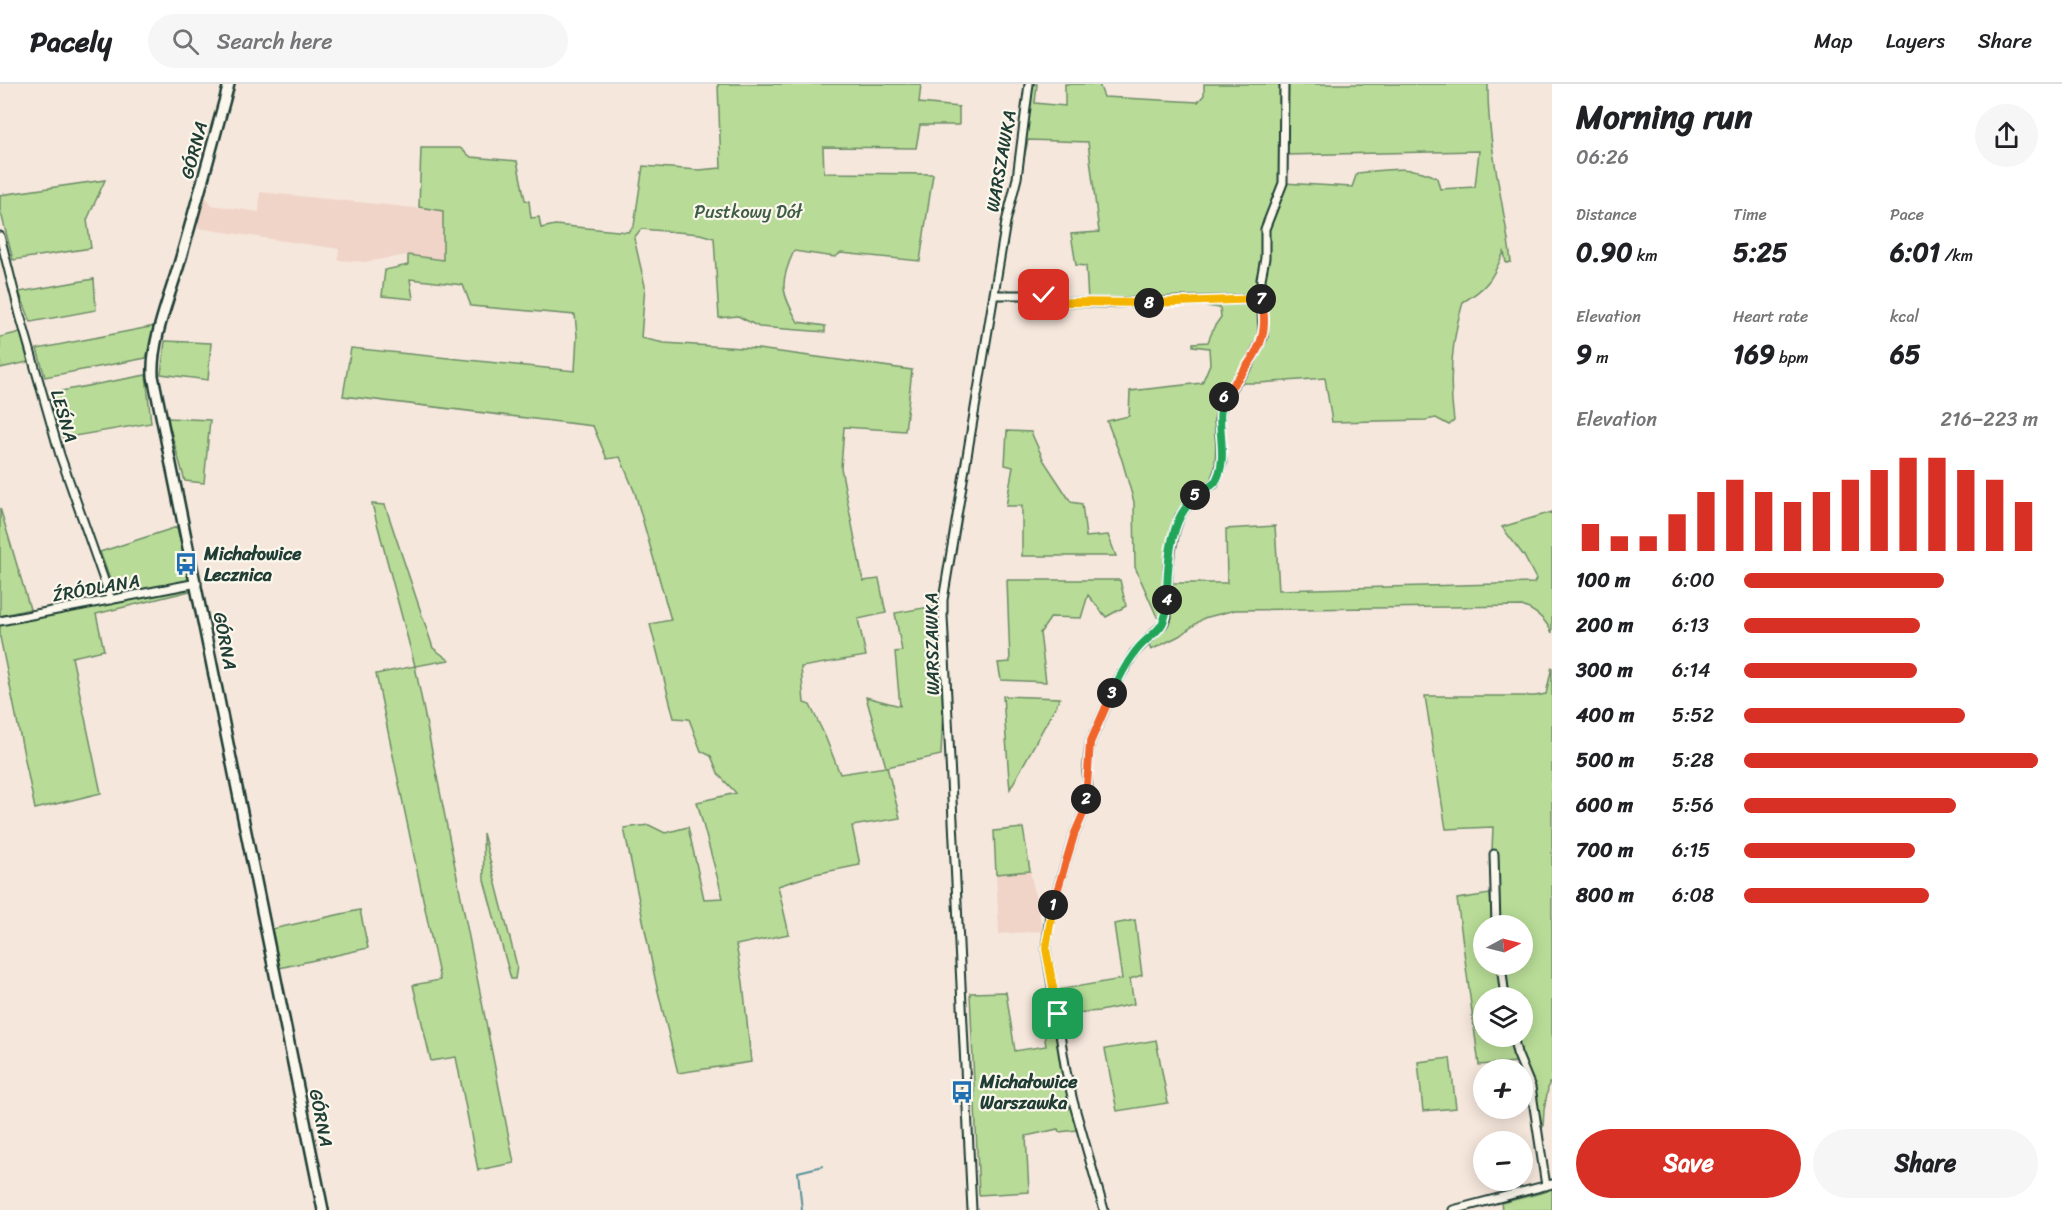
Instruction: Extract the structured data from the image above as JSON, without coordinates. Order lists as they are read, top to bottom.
{
  "streets": {
    "street": [
      "GÓRNA",
      "WARSZAWKA",
      "LEŚNA",
      "ŹRÓDLANA"
    ]
  },
  "crossings": [
    ["GÓRNA", "ŹRÓDLANA"],
    ["LEŚNA", "ŹRÓDLANA"]
  ],
  "parks": ["Pustkowy Dół"],
  "places": {
    "bus stop": ["Michałowice Lecznica", "Michałowice Warszawka"]
  },
  "north": "right",
  "page": {
    "header": "Pacely",
    "search": "Search here",
    "nav": ["Map", "Layers", "Share"],
    "heading": ["Morning run", "06:26"],
    "stats": [
      ["Distance", "0.90 km"],
      ["Time", "5:25"],
      ["Pace", "6:01 /km"],
      ["Elevation", "9 m"],
      ["Heart rate", "169 bpm"],
      ["kcal", "65"]
    ],
    "pins": [
      "7",
      "8",
      "6",
      "5",
      "4",
      "3",
      "2",
      "1"
    ],
    "chart": ["Elevation", "216–223 m"],
    "list": [
      {
        "name": "100 m",
        "note": "6:00"
      },
      {
        "name": "200 m",
        "note": "6:13"
      },
      {
        "name": "300 m",
        "note": "6:14"
      },
      {
        "name": "400 m",
        "note": "5:52"
      },
      {
        "name": "500 m",
        "note": "5:28"
      },
      {
        "name": "600 m",
        "note": "5:56"
      },
      {
        "name": "700 m",
        "note": "6:15"
      },
      {
        "name": "800 m",
        "note": "6:08"
      }
    ],
    "map_buttons": ["+", "−"],
    "buttons": ["Save", "Share"]
  }
}
